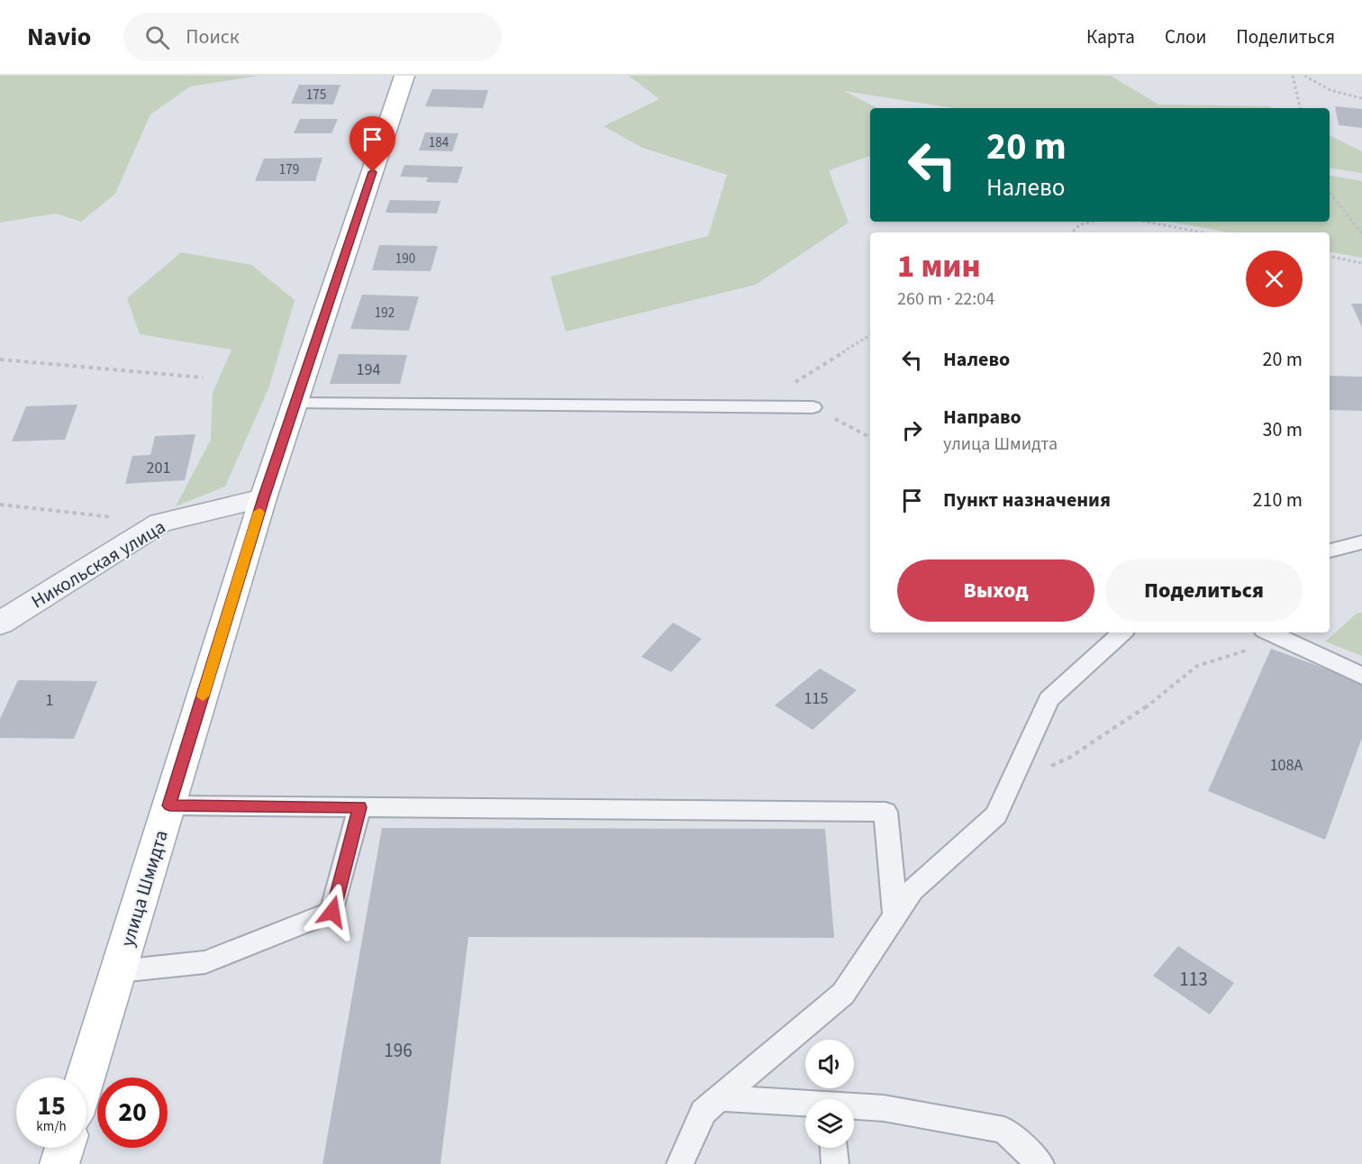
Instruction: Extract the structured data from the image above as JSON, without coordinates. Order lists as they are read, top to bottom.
{
  "streets": {
    "main road": ["улица Шмидта"],
    "street": ["Никольская улица"]
  },
  "crossings": [
    ["Никольская улица", "улица Шмидта"]
  ],
  "house_numbers": [
    "175",
    "184",
    "179",
    "190",
    "192",
    "194",
    "201",
    "115",
    "1",
    "108А",
    "113",
    "196"
  ],
  "page": {
    "header": "Navio",
    "search": "Поиск",
    "nav": ["Карта", "Слои", "Поделиться"],
    "turn": ["20 m", "Налево"],
    "heading": ["1 мин", "260 m · 22:04"],
    "list": [
      {
        "name": "Налево",
        "value": "20 m"
      },
      {
        "name": "Направо",
        "note": "улица Шмидта",
        "value": "30 m"
      },
      {
        "name": "Пункт назначения",
        "value": "210 m"
      }
    ],
    "buttons": ["Выход", "Поделиться"],
    "speed": "15 km/h",
    "limit": "20"
  }
}
